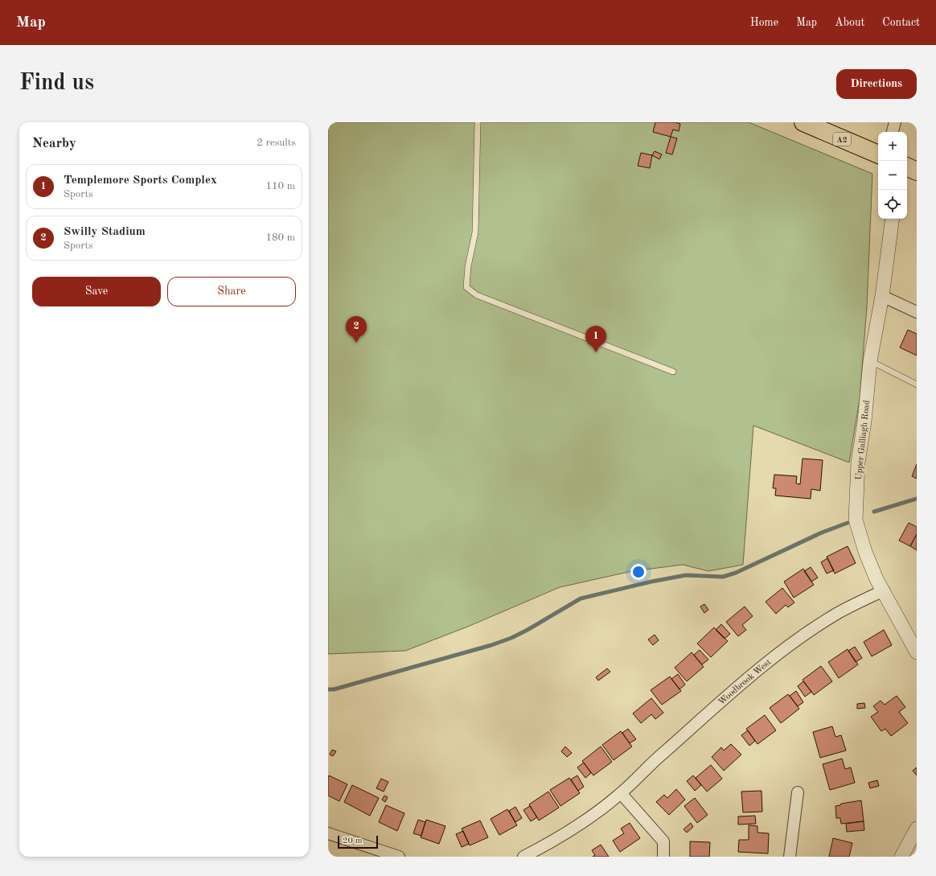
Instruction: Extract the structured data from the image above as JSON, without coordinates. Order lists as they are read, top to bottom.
{
  "streets": {
    "highway": ["A2"],
    "street": ["Upper Galliagh Road", "Woodbrook West"]
  },
  "crossings": [
    ["Upper Galliagh Road", "Woodbrook West"]
  ],
  "scale_bar": "20 m",
  "page": {
    "header": "Map",
    "nav": [
      "Home",
      "Map",
      "About",
      "Contact"
    ],
    "buttons": [
      "Directions",
      ["Save", "Share"]
    ],
    "title": "Find us",
    "heading": ["Nearby", "2 results"],
    "map_buttons": ["+", "−"],
    "list": [
      {
        "mark": "1",
        "name": "Templemore Sports Complex",
        "note": "Sports",
        "value": "110 m"
      },
      {
        "mark": "2",
        "name": "Swilly Stadium",
        "note": "Sports",
        "value": "180 m"
      }
    ],
    "pins": ["2", "1"],
    "scale": "20 m"
  }
}
